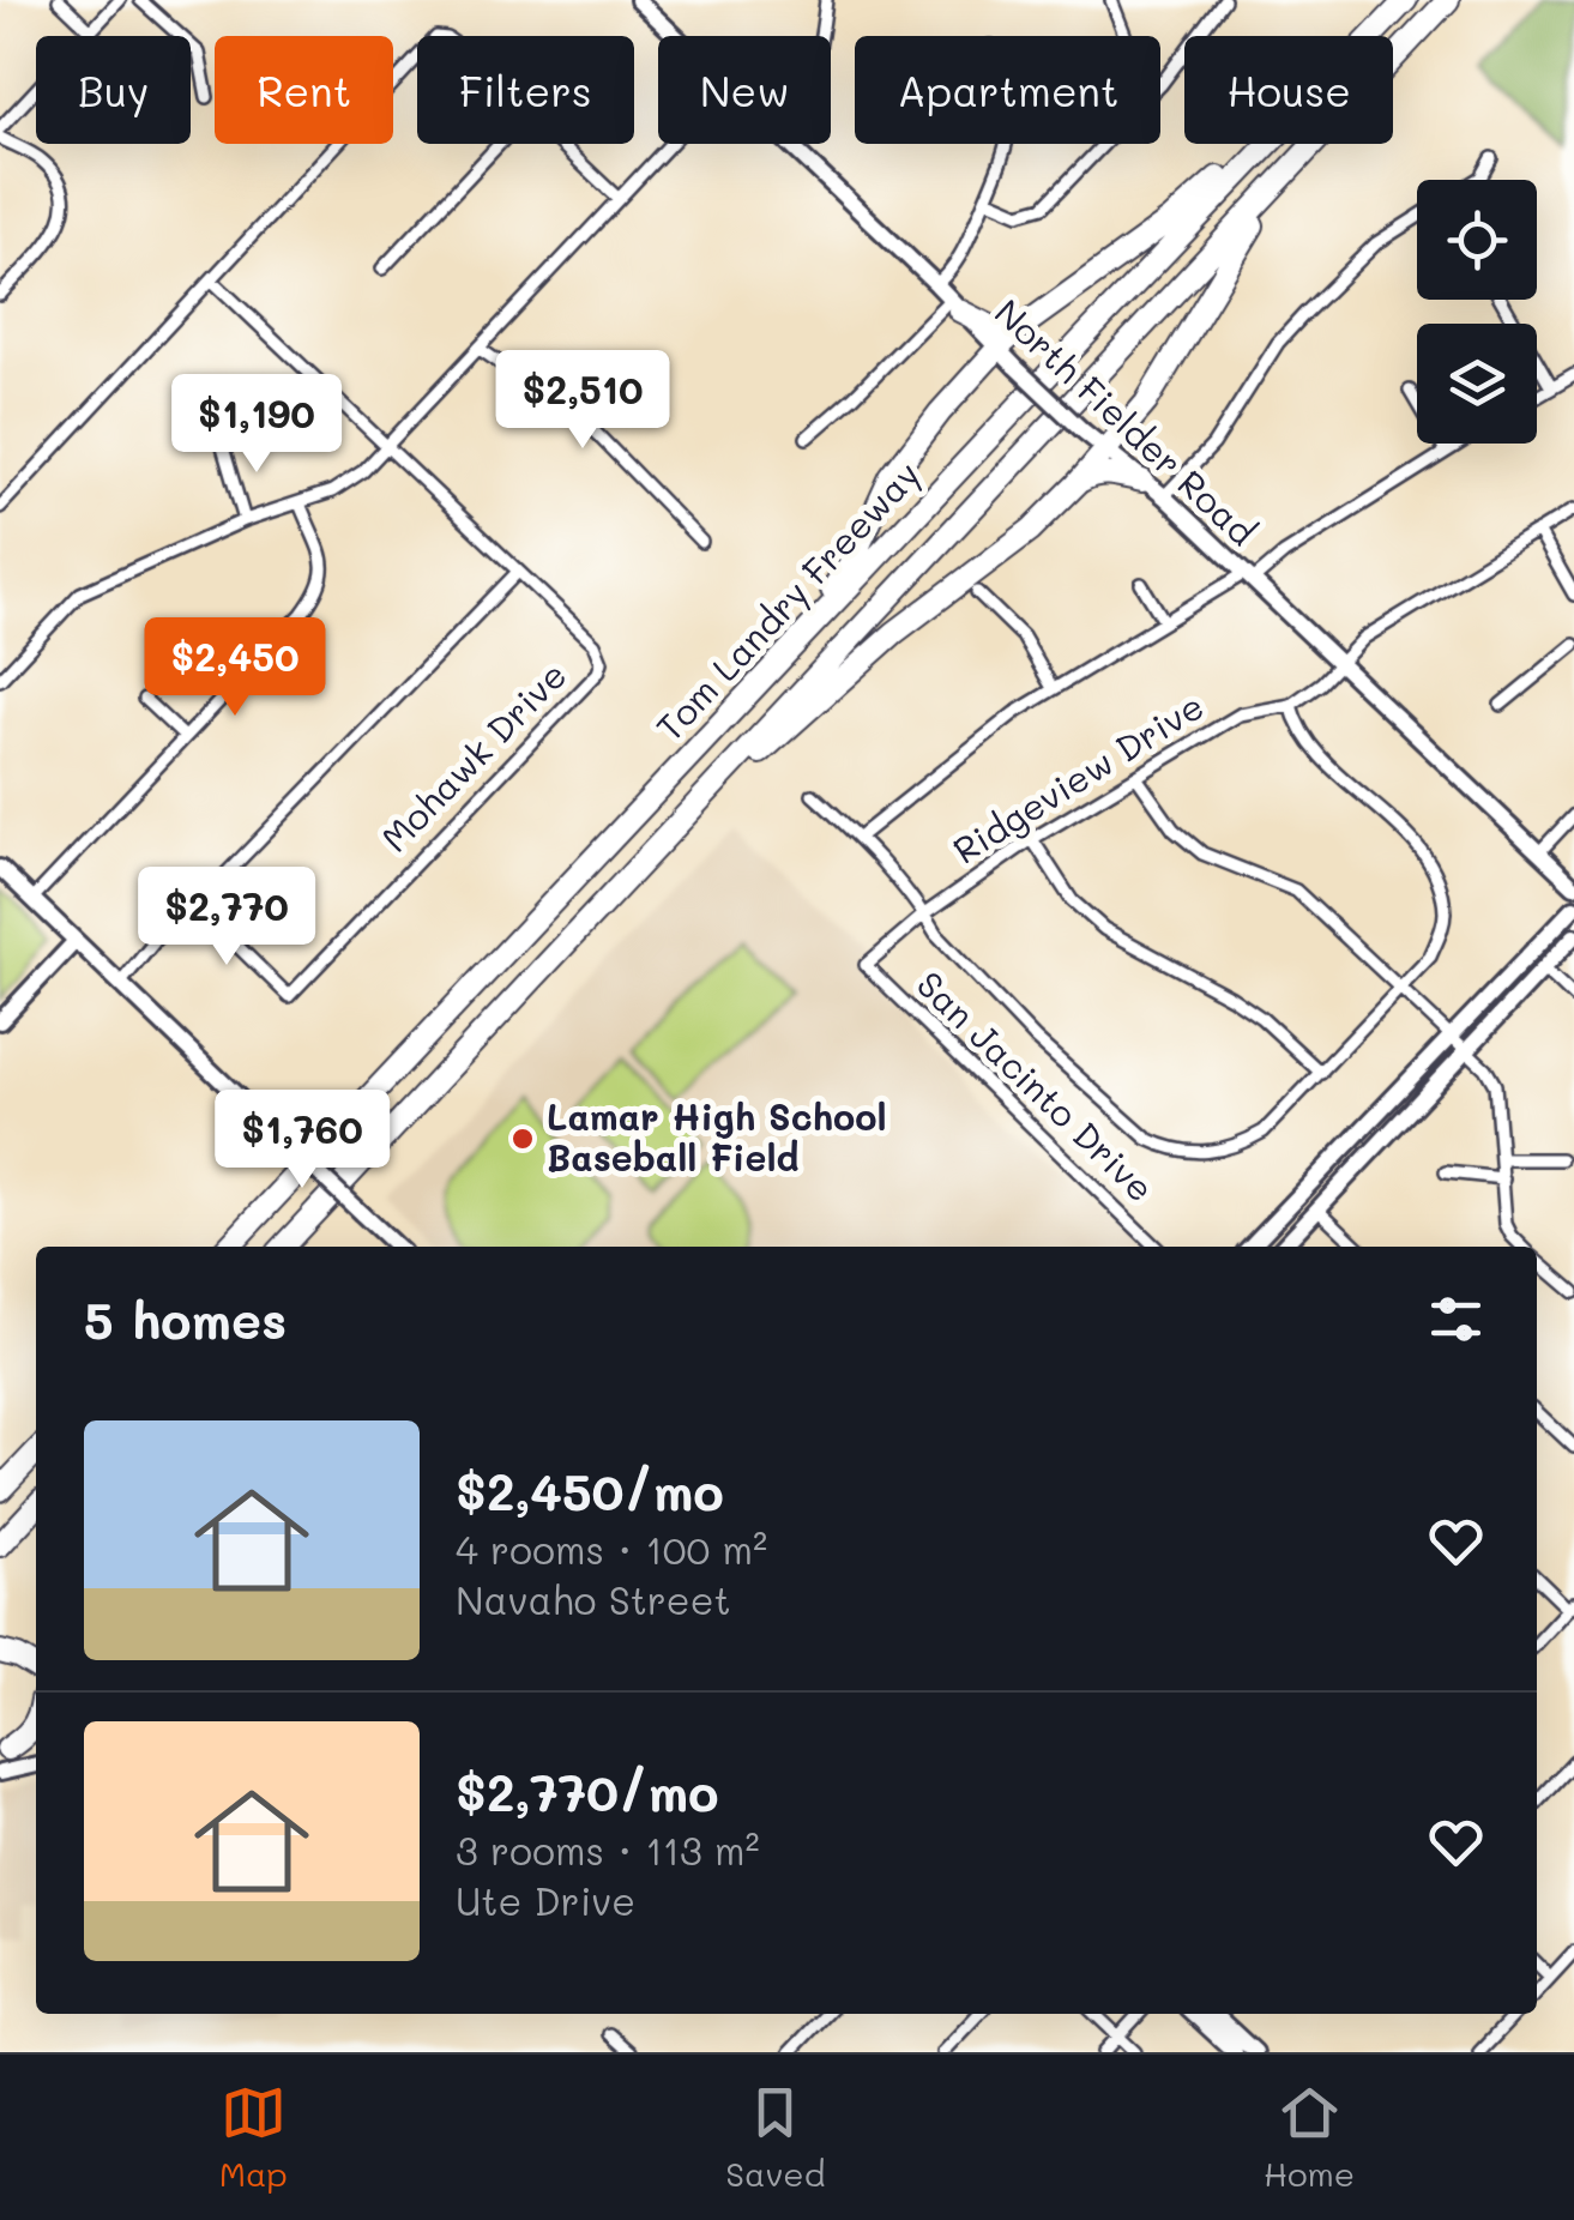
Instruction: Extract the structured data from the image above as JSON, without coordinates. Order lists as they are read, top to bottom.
{
  "streets": {
    "highway": ["Tom Landry Freeway"],
    "main road": ["North Fielder Road"],
    "street": ["Mohawk Drive", "Ridgeview Drive", "San Jacinto Drive"]
  },
  "crossings": [
    ["North Fielder Road", "Ridgeview Drive"],
    ["Ridgeview Drive", "San Jacinto Drive"]
  ],
  "places": ["Lamar High School Baseball Field"],
  "page": {
    "chip": [
      "Buy",
      "Rent",
      "Filters",
      "New",
      "Apartment",
      "House"
    ],
    "price": [
      "$2,510",
      "$1,190",
      "$2,450",
      "$2,770",
      "$1,760"
    ],
    "heading": "5 homes",
    "list": [
      {
        "name": "$2,450/mo",
        "note": "4 rooms · 100 m² · Navaho Street"
      },
      {
        "name": "$2,770/mo",
        "note": "3 rooms · 113 m² · Ute Drive"
      }
    ],
    "tabs": ["Map", "Saved", "Home"]
  }
}
